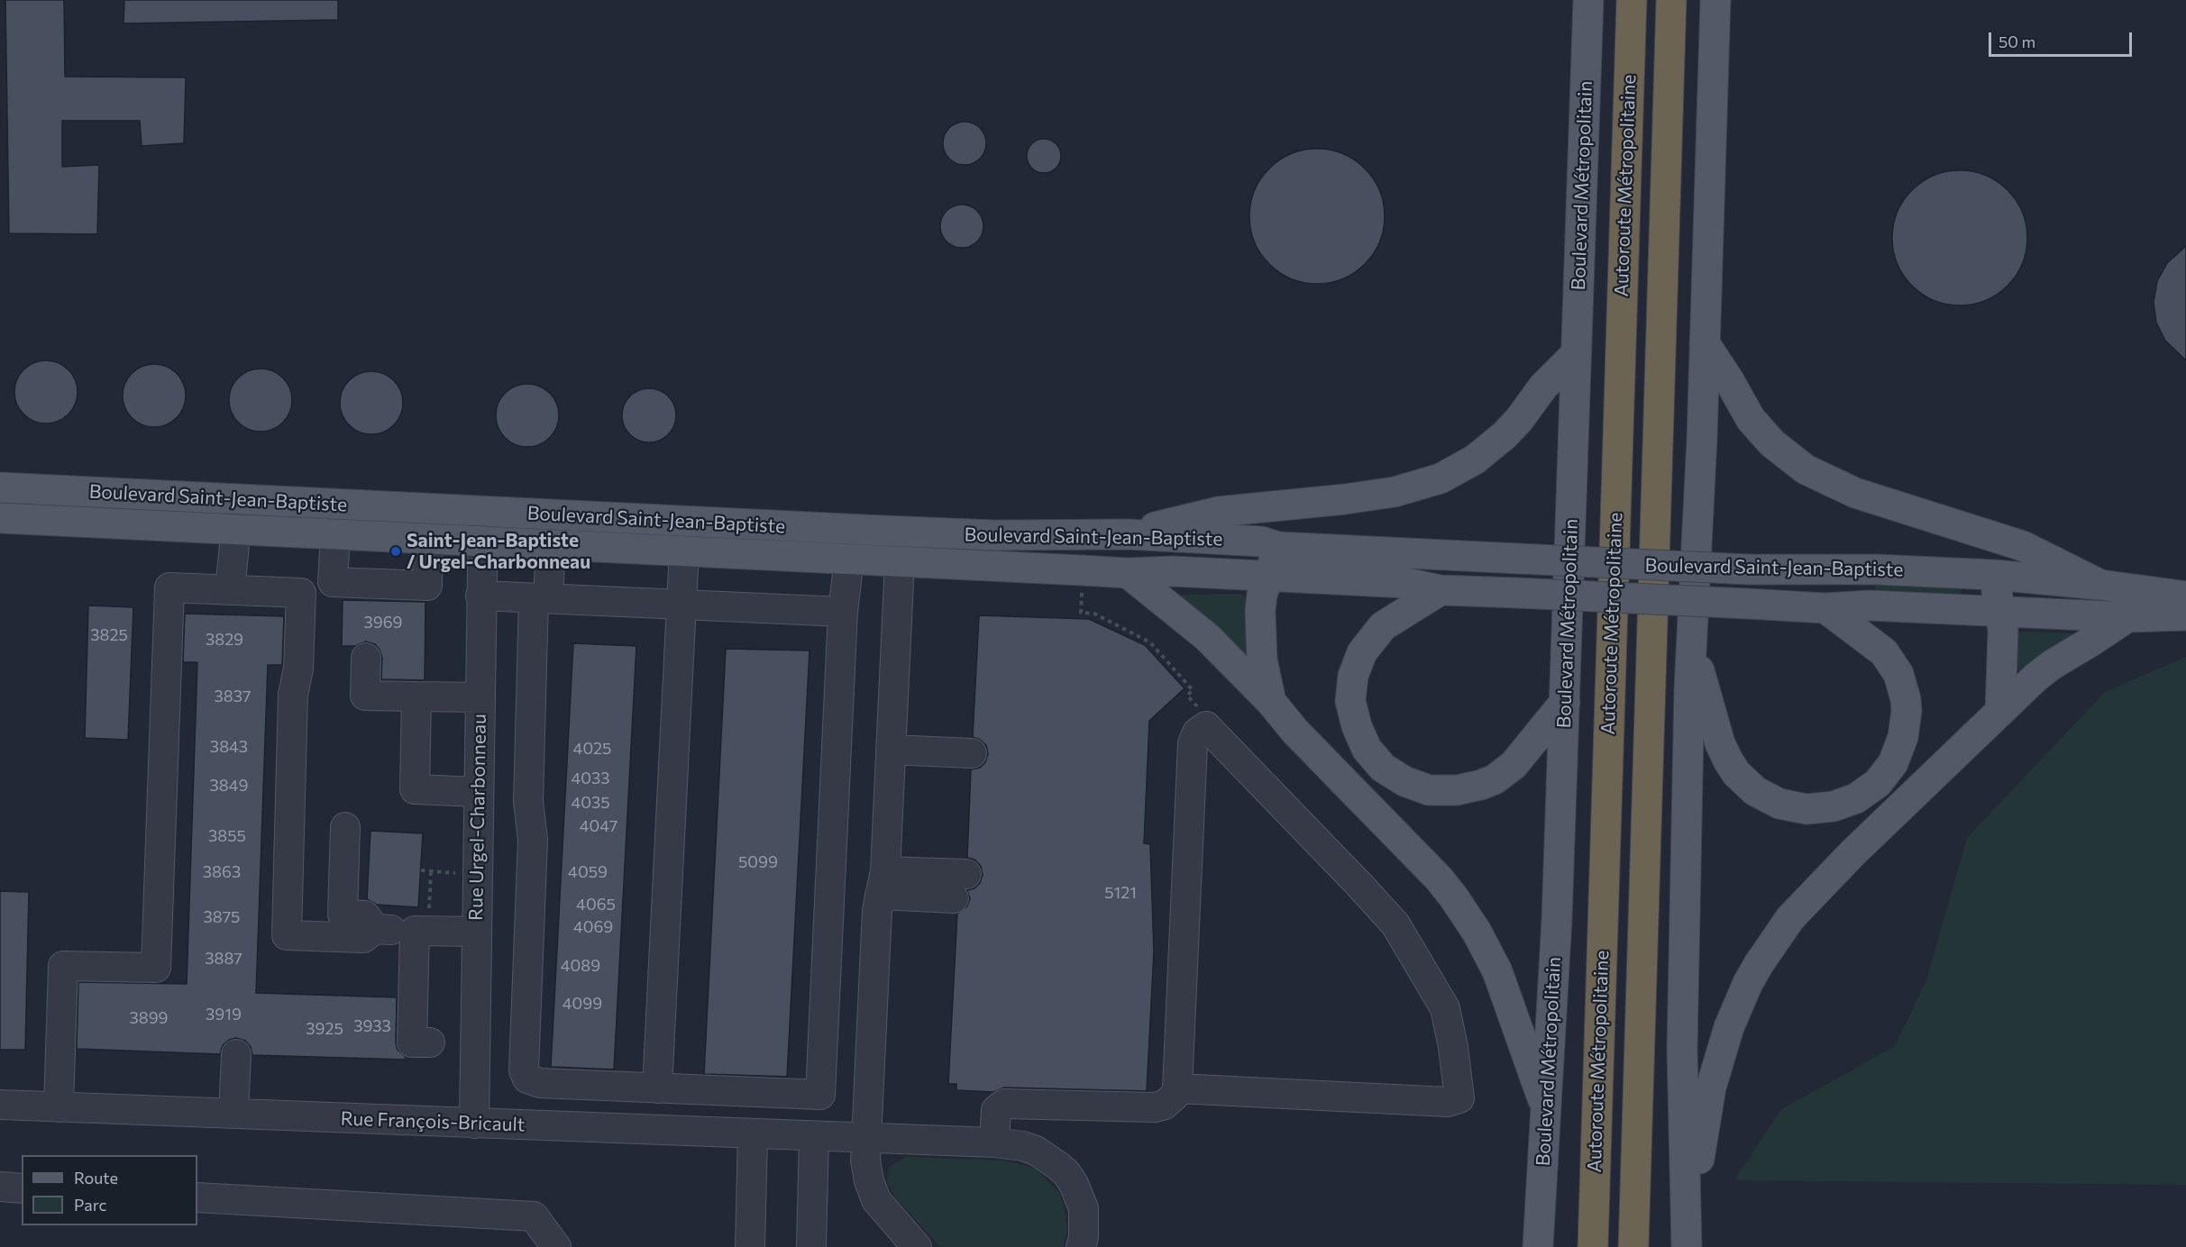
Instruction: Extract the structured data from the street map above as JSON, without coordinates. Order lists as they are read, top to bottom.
{
  "streets": {
    "highway": ["Autoroute Métropolitaine"],
    "main road": ["Boulevard Métropolitain", "Boulevard Saint-Jean-Baptiste"],
    "street": ["Rue Urgel-Charbonneau", "Rue François-Bricault"]
  },
  "crossings": [
    ["Boulevard Saint-Jean-Baptiste", "Rue Urgel-Charbonneau"],
    ["Rue Urgel-Charbonneau", "Rue François-Bricault"]
  ],
  "places": ["Saint-Jean-Baptiste / Urgel-Charbonneau"],
  "house_numbers": [
    "3969",
    "3825",
    "3829",
    "3837",
    "3843",
    "4025",
    "4033",
    "3849",
    "4035",
    "4047",
    "3855",
    "5099",
    "3863",
    "4059",
    "5121",
    "4065",
    "3875",
    "4069",
    "3887",
    "4089",
    "4099",
    "3919",
    "3899",
    "3933",
    "3925"
  ],
  "legend": ["Route", "Parc"],
  "scale_bar": "50 m"
}
